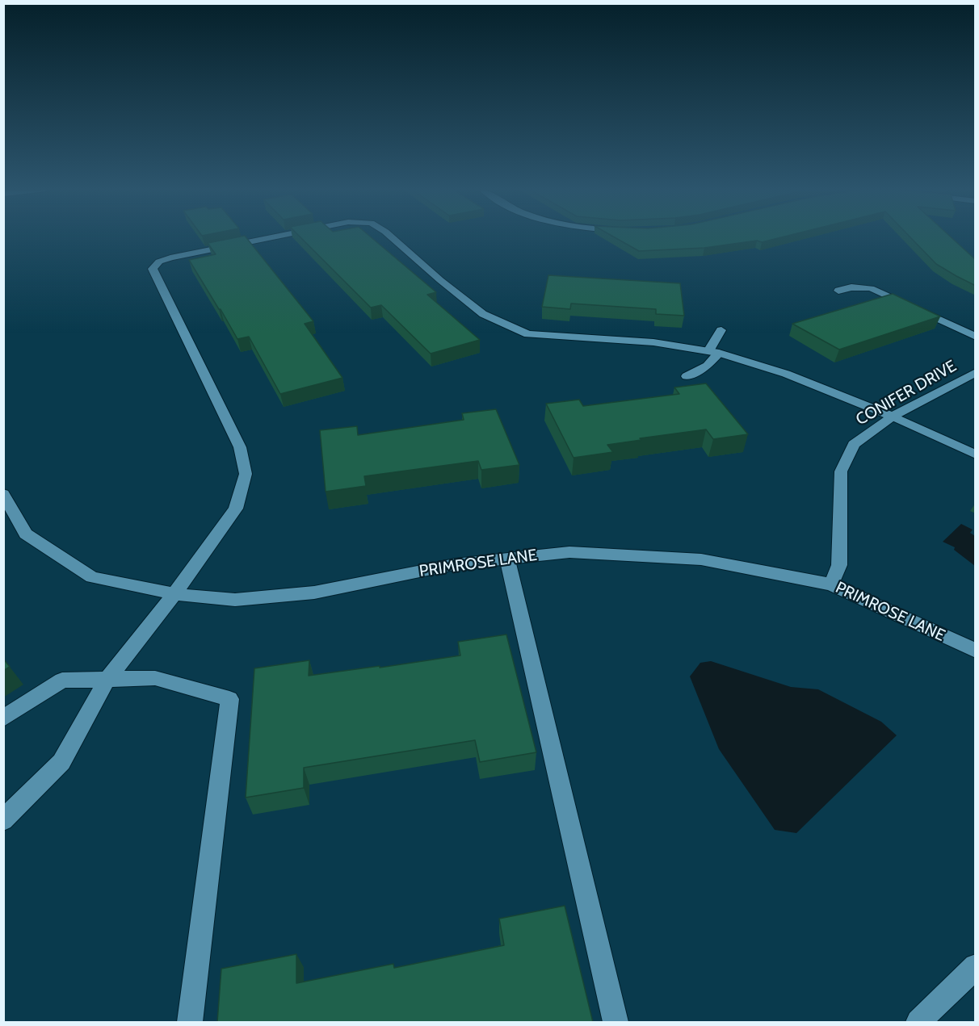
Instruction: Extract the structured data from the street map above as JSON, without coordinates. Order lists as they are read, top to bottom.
{
  "streets": {
    "street": ["CONIFER DRIVE", "PRIMROSE LANE"]
  },
  "crossings": [
    ["CONIFER DRIVE", "PRIMROSE LANE"]
  ]
}
